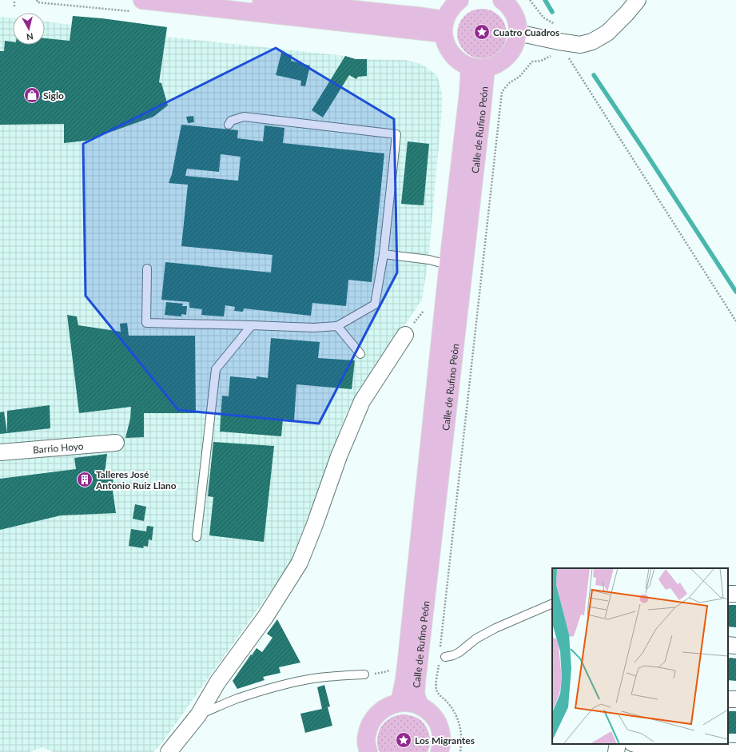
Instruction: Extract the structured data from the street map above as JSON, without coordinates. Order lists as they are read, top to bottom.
{
  "streets": {
    "main road": ["Calle de Rufino Peón"],
    "street": ["Barrio Hoyo"]
  },
  "places": {
    "place": ["Cuatro Cuadros", "Los Migrantes"],
    "shop": ["Siglo"],
    "building": ["Talleres José Antonio Ruiz Llano"]
  },
  "north": "bottom"
}
